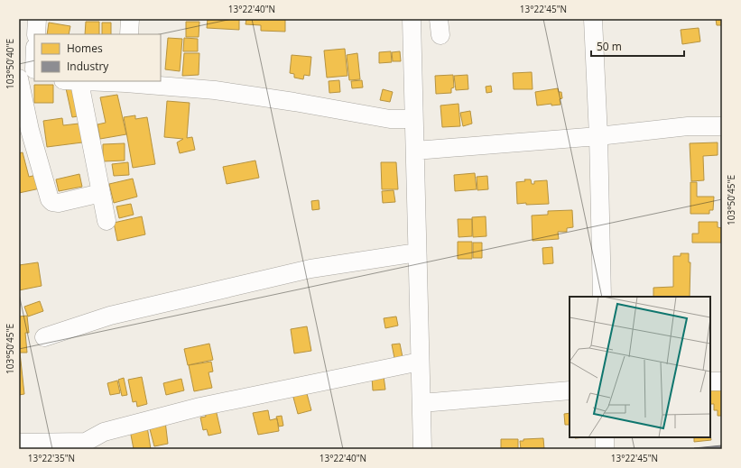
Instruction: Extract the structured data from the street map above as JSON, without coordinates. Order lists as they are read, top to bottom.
{
  "legend": ["Homes", "Industry"],
  "scale_bar": "50 m",
  "coordinates": [
    "13°22'40\"N",
    "13°22'45\"N",
    "103°50'40\"E",
    "103°50'45\"E",
    "13°22'35\"N"
  ]
}
